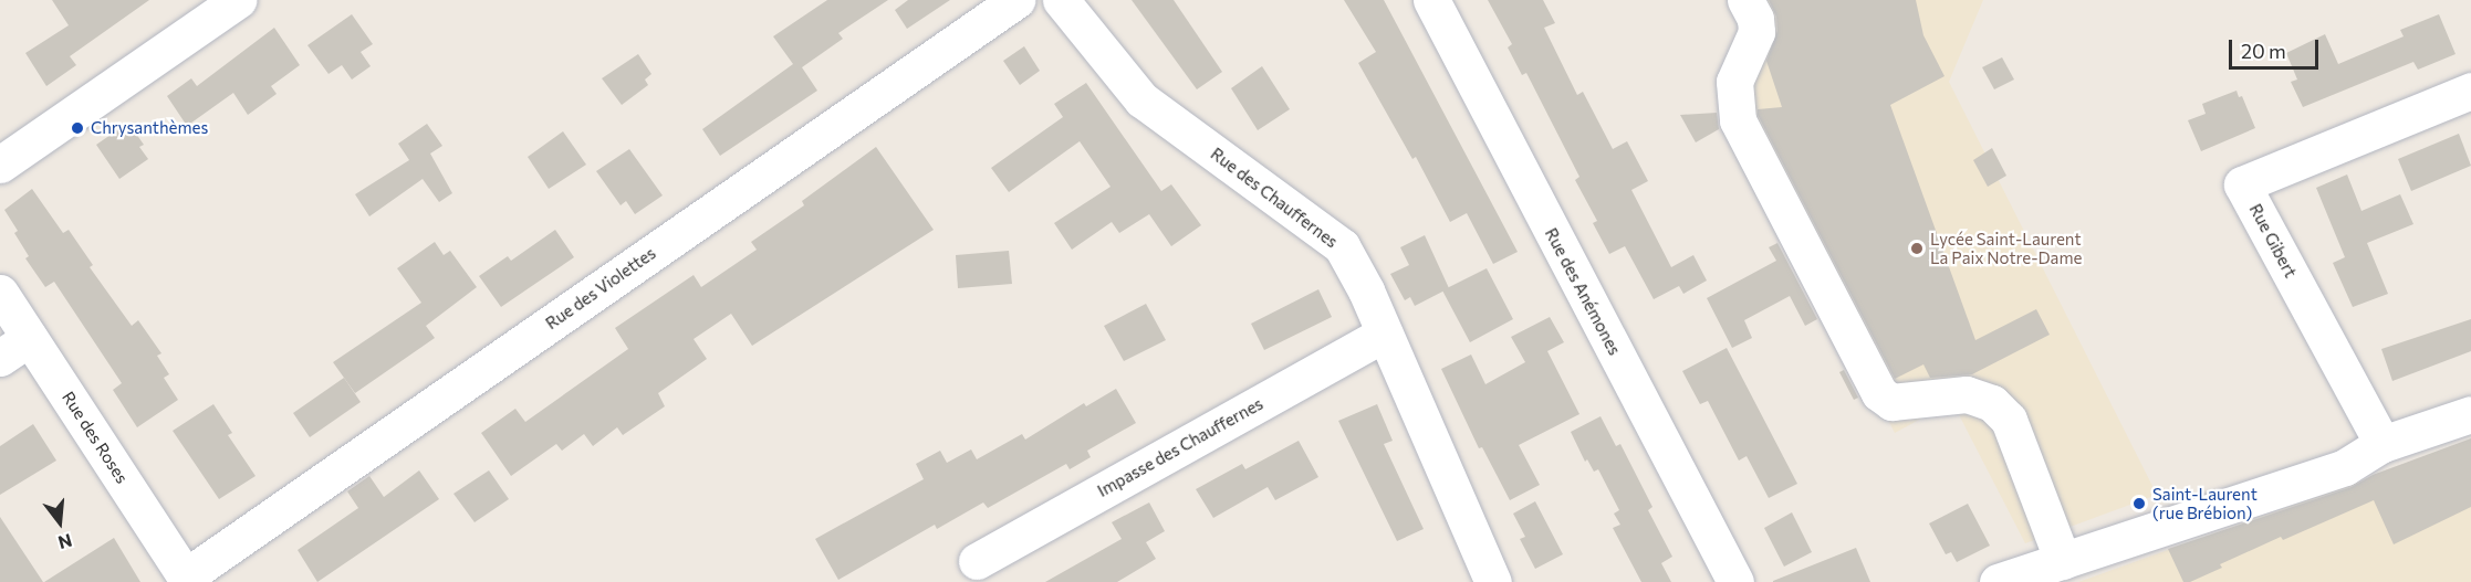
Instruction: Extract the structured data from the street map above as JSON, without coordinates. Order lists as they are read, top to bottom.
{
  "streets": {
    "street": [
      "Rue des Chauffernes",
      "Rue Gibert",
      "Rue des Violettes",
      "Rue des Anémones",
      "Rue des Roses",
      "Impasse des Chauffernes"
    ]
  },
  "crossings": [
    ["Rue des Chauffernes", "Impasse des Chauffernes"],
    ["Rue des Violettes", "Rue des Roses"]
  ],
  "places": ["Chrysanthèmes", "Lycée Saint-Laurent La Paix Notre-Dame", "Saint-Laurent (rue Brébion)"],
  "scale_bar": "20 m",
  "north": "bottom"
}
